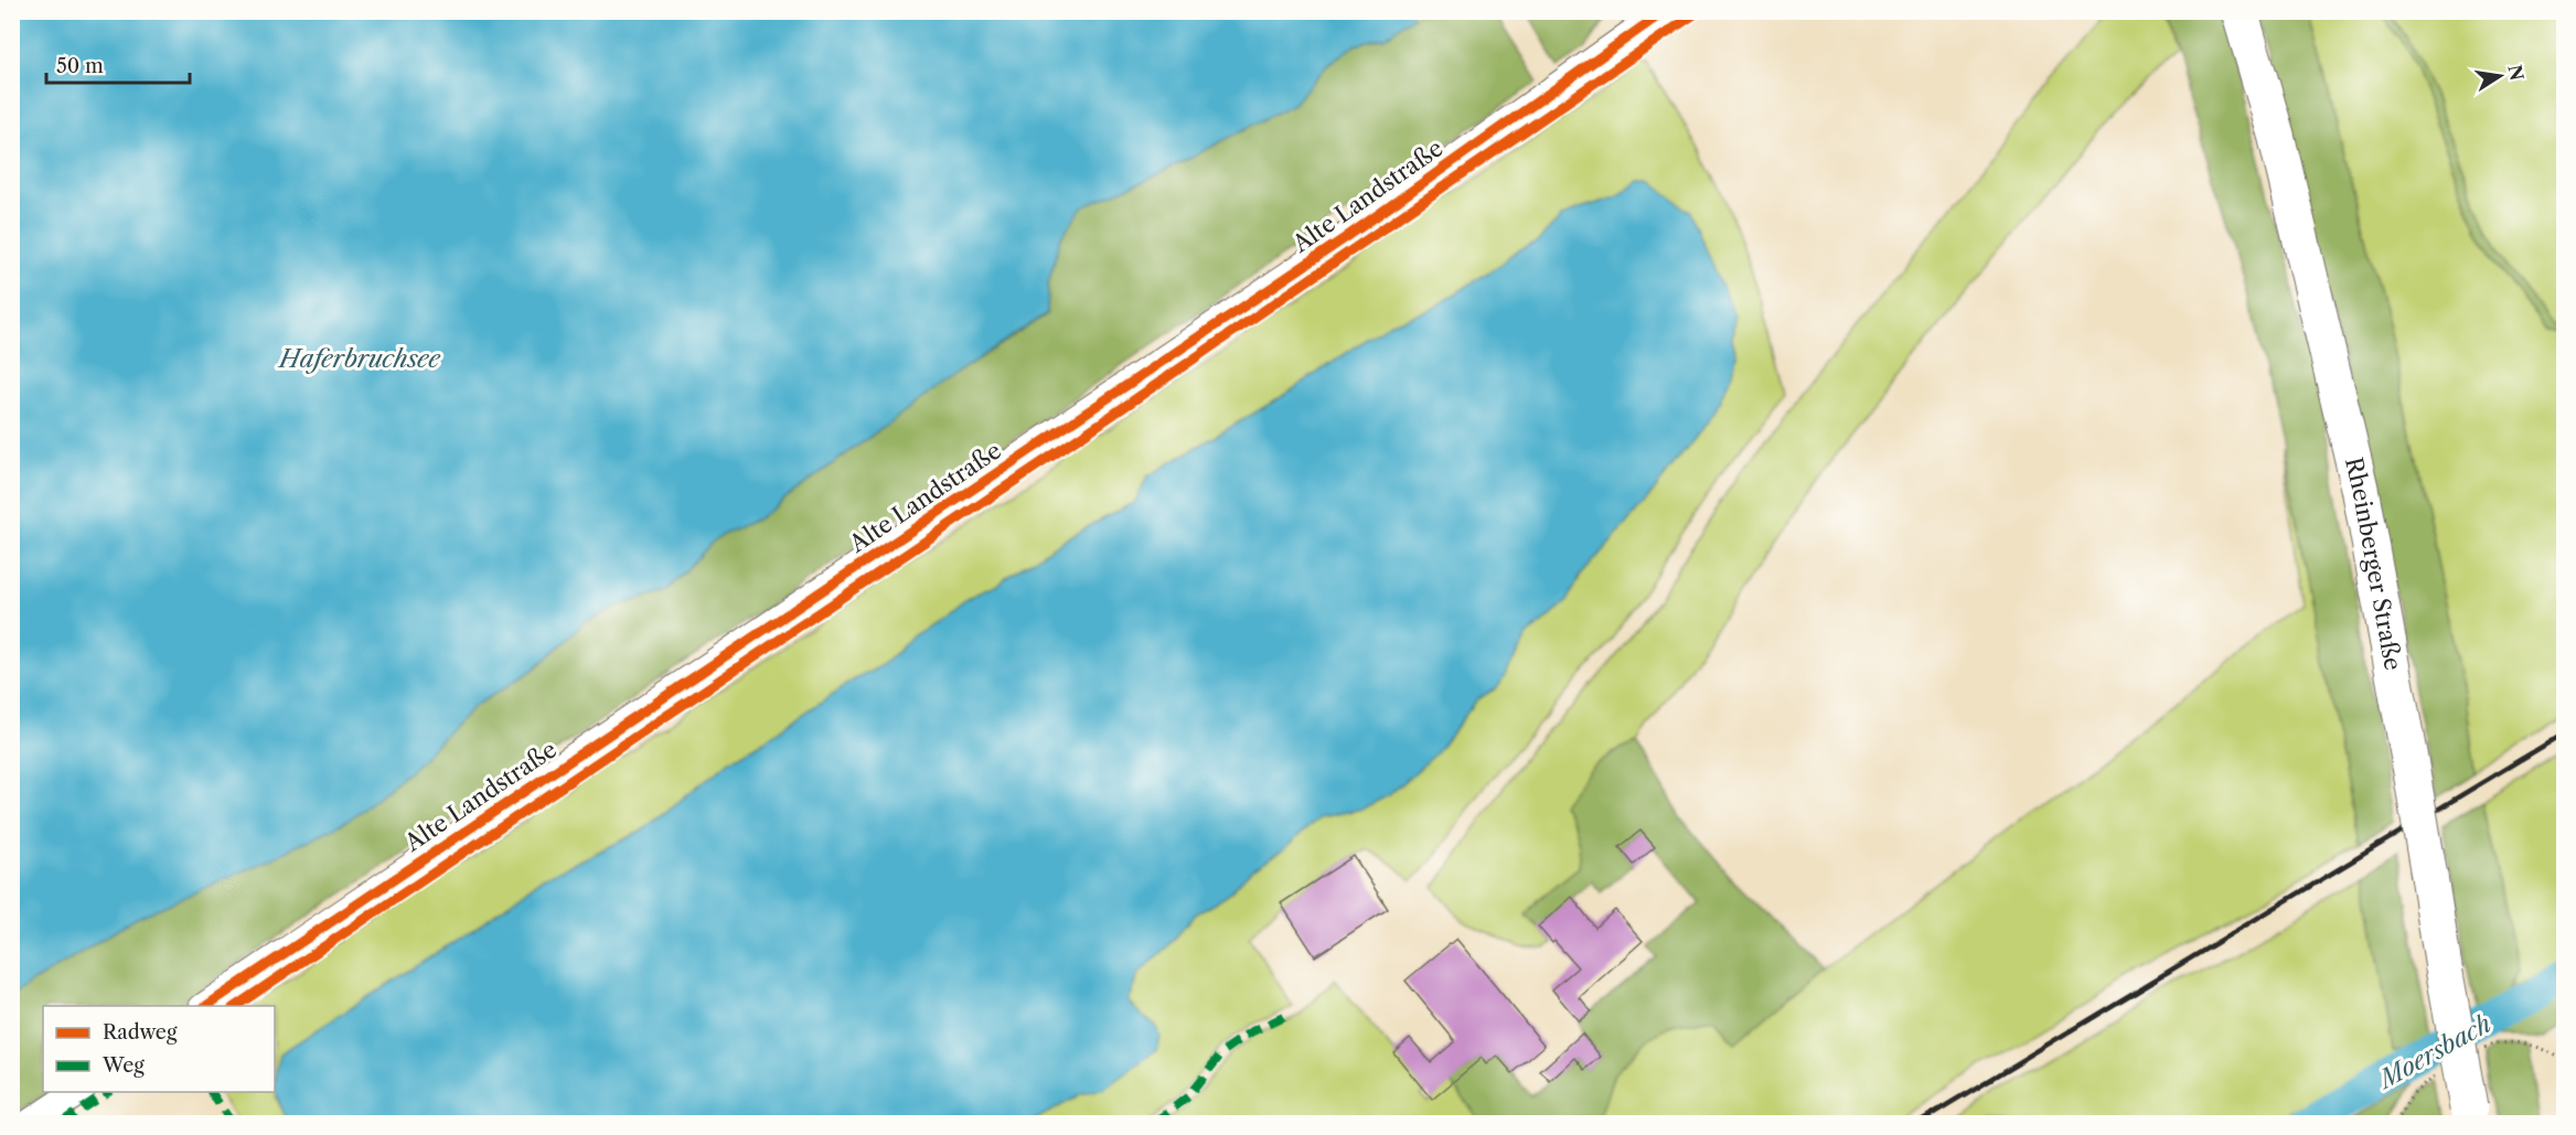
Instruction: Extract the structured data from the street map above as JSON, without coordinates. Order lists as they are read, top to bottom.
{
  "streets": {
    "main road": ["Rheinberger Straße"],
    "street": ["Alte Landstraße"]
  },
  "water": ["Haferbruchsee", "Moersbach"],
  "legend": ["Radweg", "Weg"],
  "scale_bar": "50 m",
  "north": "right"
}
